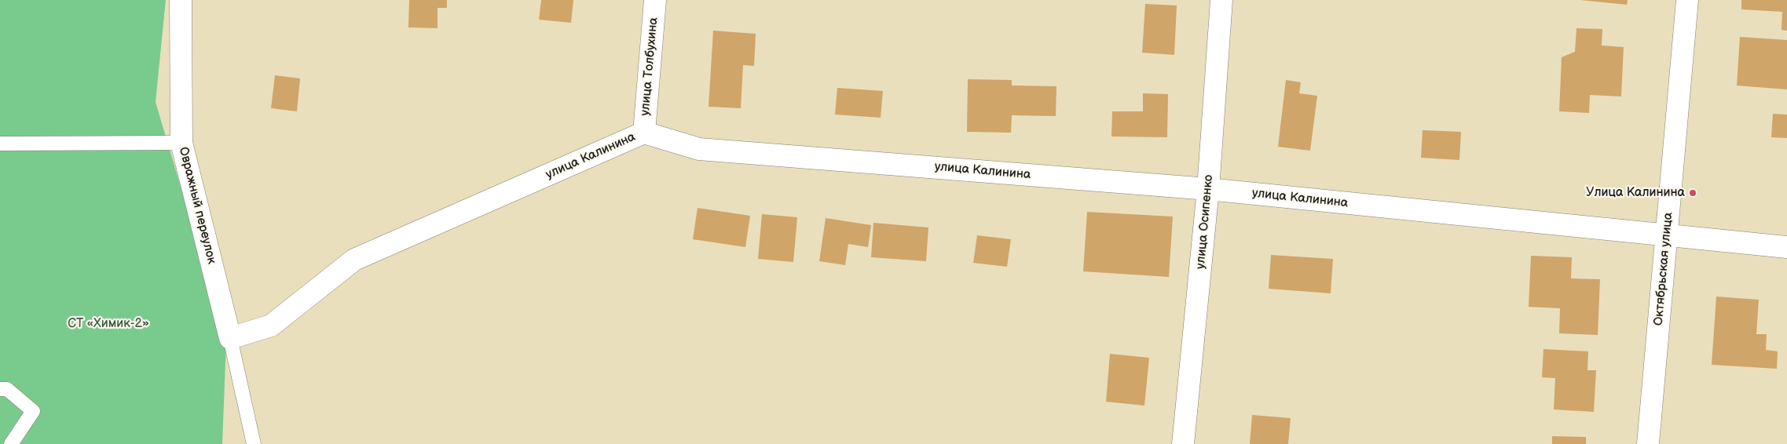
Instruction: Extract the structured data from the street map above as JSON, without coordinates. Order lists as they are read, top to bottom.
{
  "streets": {
    "street": [
      "улица Толбухина",
      "улица Калинина",
      "Овражный переулок",
      "улица Осипенко",
      "Октябрьская улица"
    ]
  },
  "crossings": [
    ["улица Толбухина", "улица Калинина"],
    ["улица Калинина", "Овражный переулок"],
    ["улица Калинина", "улица Осипенко"],
    ["улица Калинина", "Октябрьская улица"]
  ],
  "parks": ["СТ «Химик-2»"],
  "places": ["Улица Калинина"]
}
